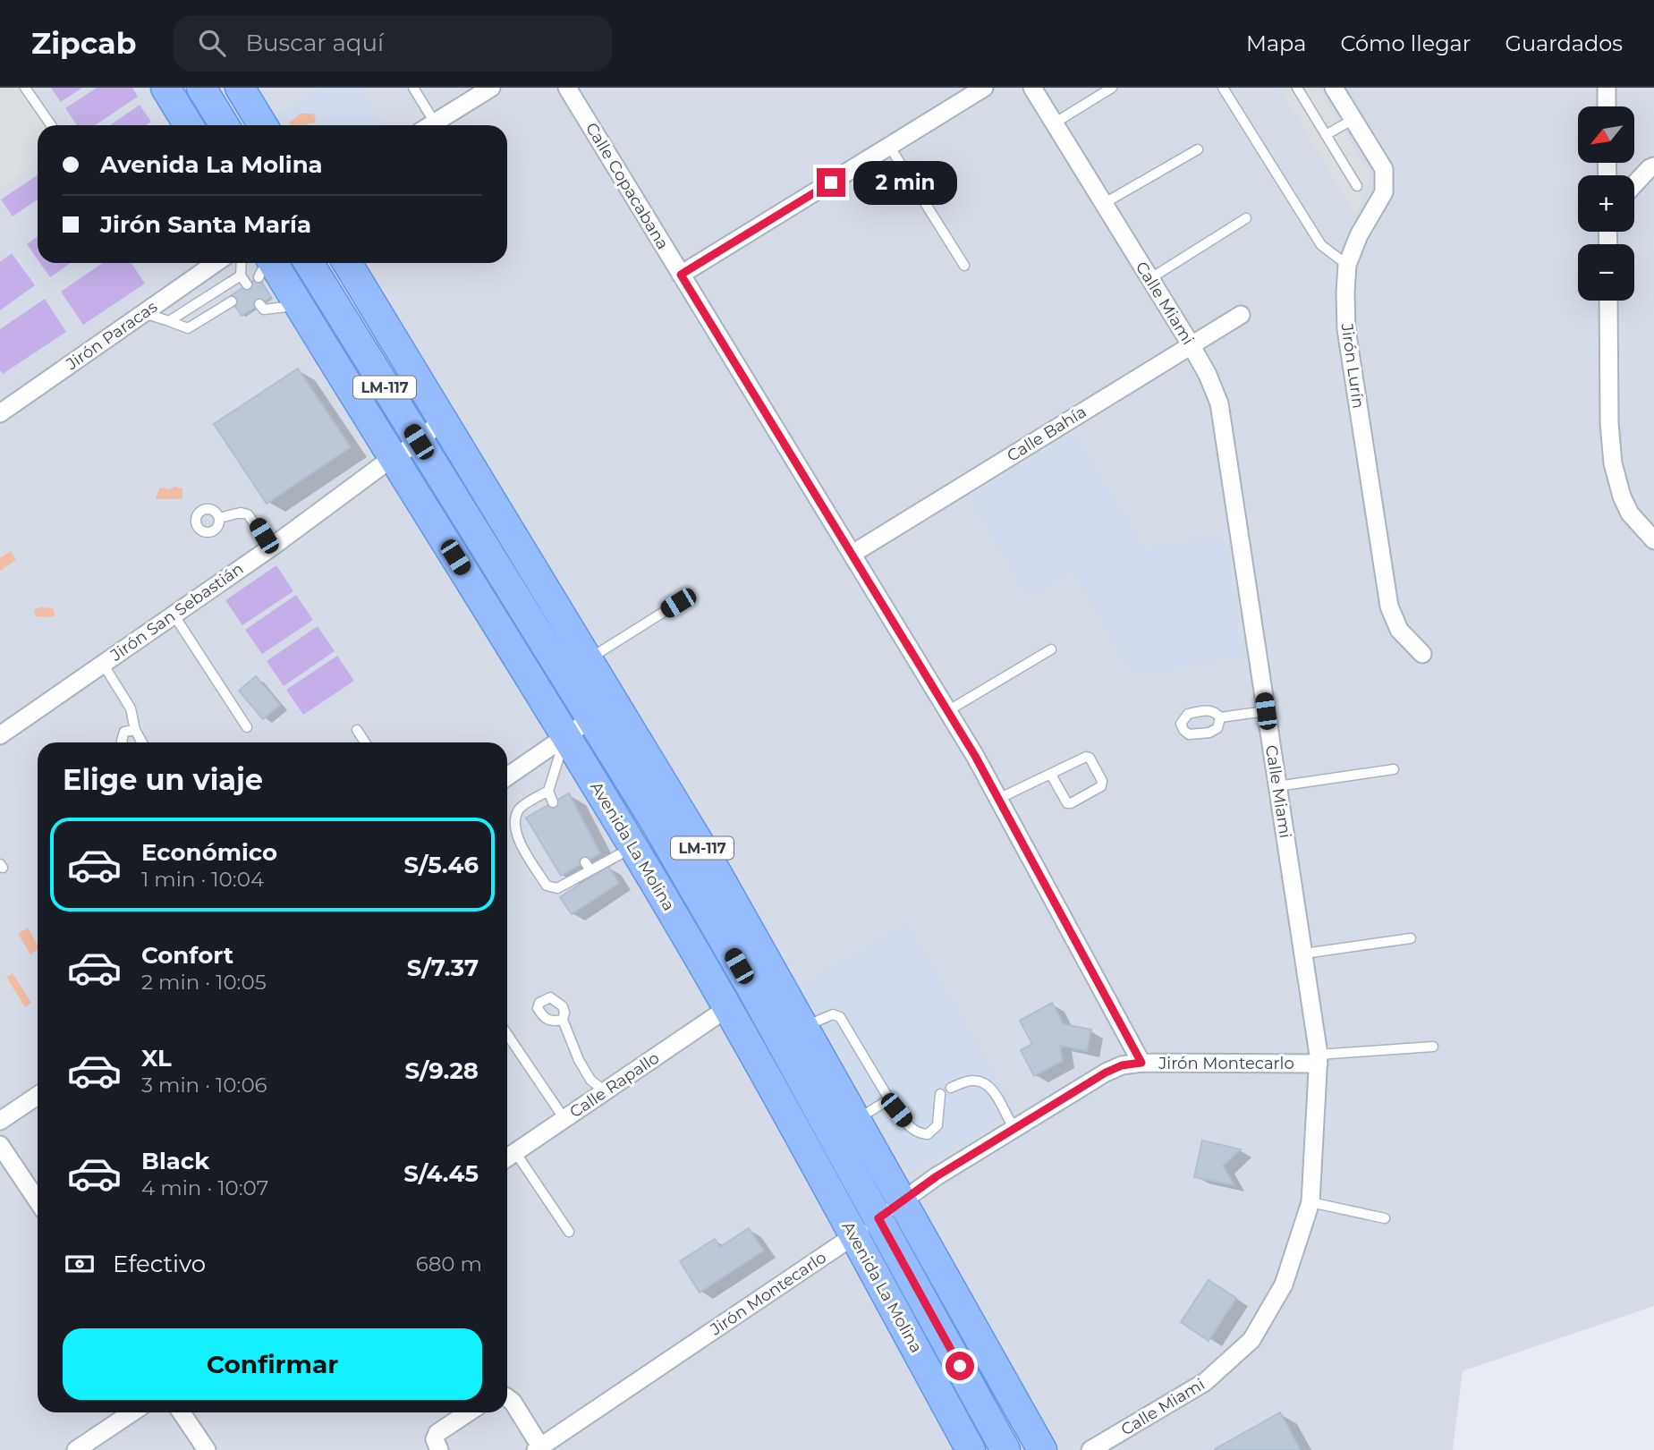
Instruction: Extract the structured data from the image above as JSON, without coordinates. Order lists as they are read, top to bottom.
{
  "streets": {
    "main road": ["LM-117", "Avenida La Molina"],
    "street": [
      "Calle Copacabana",
      "Calle Miami",
      "Jirón Paracas",
      "Jirón Lurín",
      "Calle Bahía",
      "Jirón San Sebastián",
      "Jirón Montecarlo",
      "Calle Rapallo"
    ]
  },
  "crossings": [
    ["Calle Copacabana", "Calle Bahía"],
    ["Calle Copacabana", "Jirón Montecarlo"],
    ["Calle Miami", "Calle Bahía"],
    ["Calle Miami", "Jirón Montecarlo"],
    ["LM-117", "Jirón San Sebastián"],
    ["LM-117", "Jirón Montecarlo"],
    ["Jirón San Sebastián", "Avenida La Molina"],
    ["Avenida La Molina", "Jirón Montecarlo"],
    ["Avenida La Molina", "Calle Rapallo"]
  ],
  "north": "bottom left",
  "page": {
    "header": "Zipcab",
    "search": "Buscar aquí",
    "nav": ["Mapa", "Cómo llegar", "Guardados"],
    "map_buttons": ["+", "−"],
    "banner": ["Avenida La Molina", "Jirón Santa María"],
    "bubble": "2 min",
    "heading": "Elige un viaje",
    "list": [
      {
        "name": "Económico",
        "note": "1 min · 10:04",
        "value": "S/5.46"
      },
      {
        "name": "Confort",
        "note": "2 min · 10:05",
        "value": "S/7.37"
      },
      {
        "name": "XL",
        "note": "3 min · 10:06",
        "value": "S/9.28"
      },
      {
        "name": "Black",
        "note": "4 min · 10:07",
        "value": "S/4.45"
      }
    ],
    "pay": ["Efectivo", "680 m"],
    "buttons": "Confirmar"
  }
}
